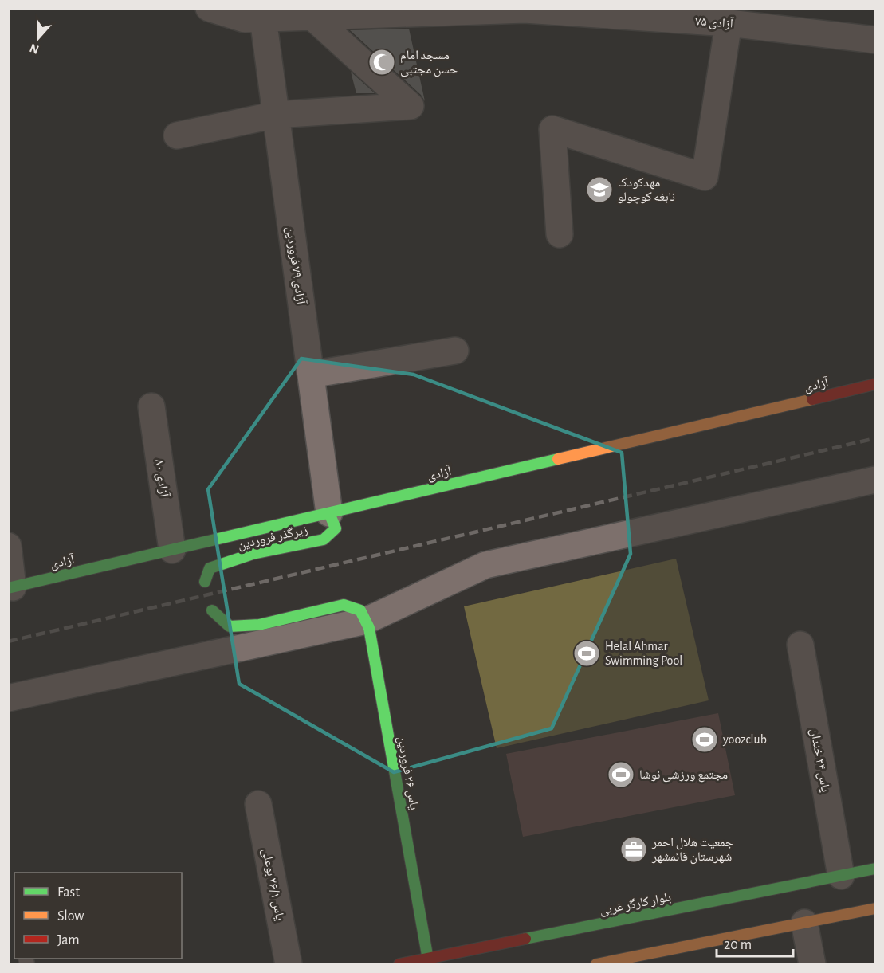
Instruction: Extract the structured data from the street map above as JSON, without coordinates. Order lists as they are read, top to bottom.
{
  "streets": {
    "street": [
      "آزادی ۷۵",
      "آزادی ۷۹ فروردین",
      "آزادی",
      "آزادی ۸۰",
      "زیرگذر فروردین",
      "یاس ۲۴ خندان",
      "یاس ۲۶ فروردین",
      "یاس ۲۶/۱ بوعلی",
      "بلوار کارگر غربی"
    ]
  },
  "crossings": [
    ["آزادی ۷۵", "آزادی ۷۹ فروردین"],
    ["آزادی ۷۹ فروردین", "آزادی"],
    ["آزادی ۷۹ فروردین", "زیرگذر فروردین"],
    ["آزادی", "آزادی ۸۰"],
    ["آزادی", "زیرگذر فروردین"],
    ["یاس ۲۴ خندان", "بلوار کارگر غربی"],
    ["یاس ۲۶ فروردین", "بلوار کارگر غربی"]
  ],
  "places": {
    "mosque": ["مسجد امام حسن مجتبی"],
    "school or university": ["مهدکودک نابغه کوچولو"],
    "sports": ["Helal Ahmar Swimming Pool", "yoozclub", "مجتمع ورزشی نوشا"],
    "office": ["جمعیت هلال احمر شهرستان قائمشهر"]
  },
  "legend": ["Fast", "Slow", "Jam"],
  "scale_bar": "20 m",
  "north": "bottom"
}
